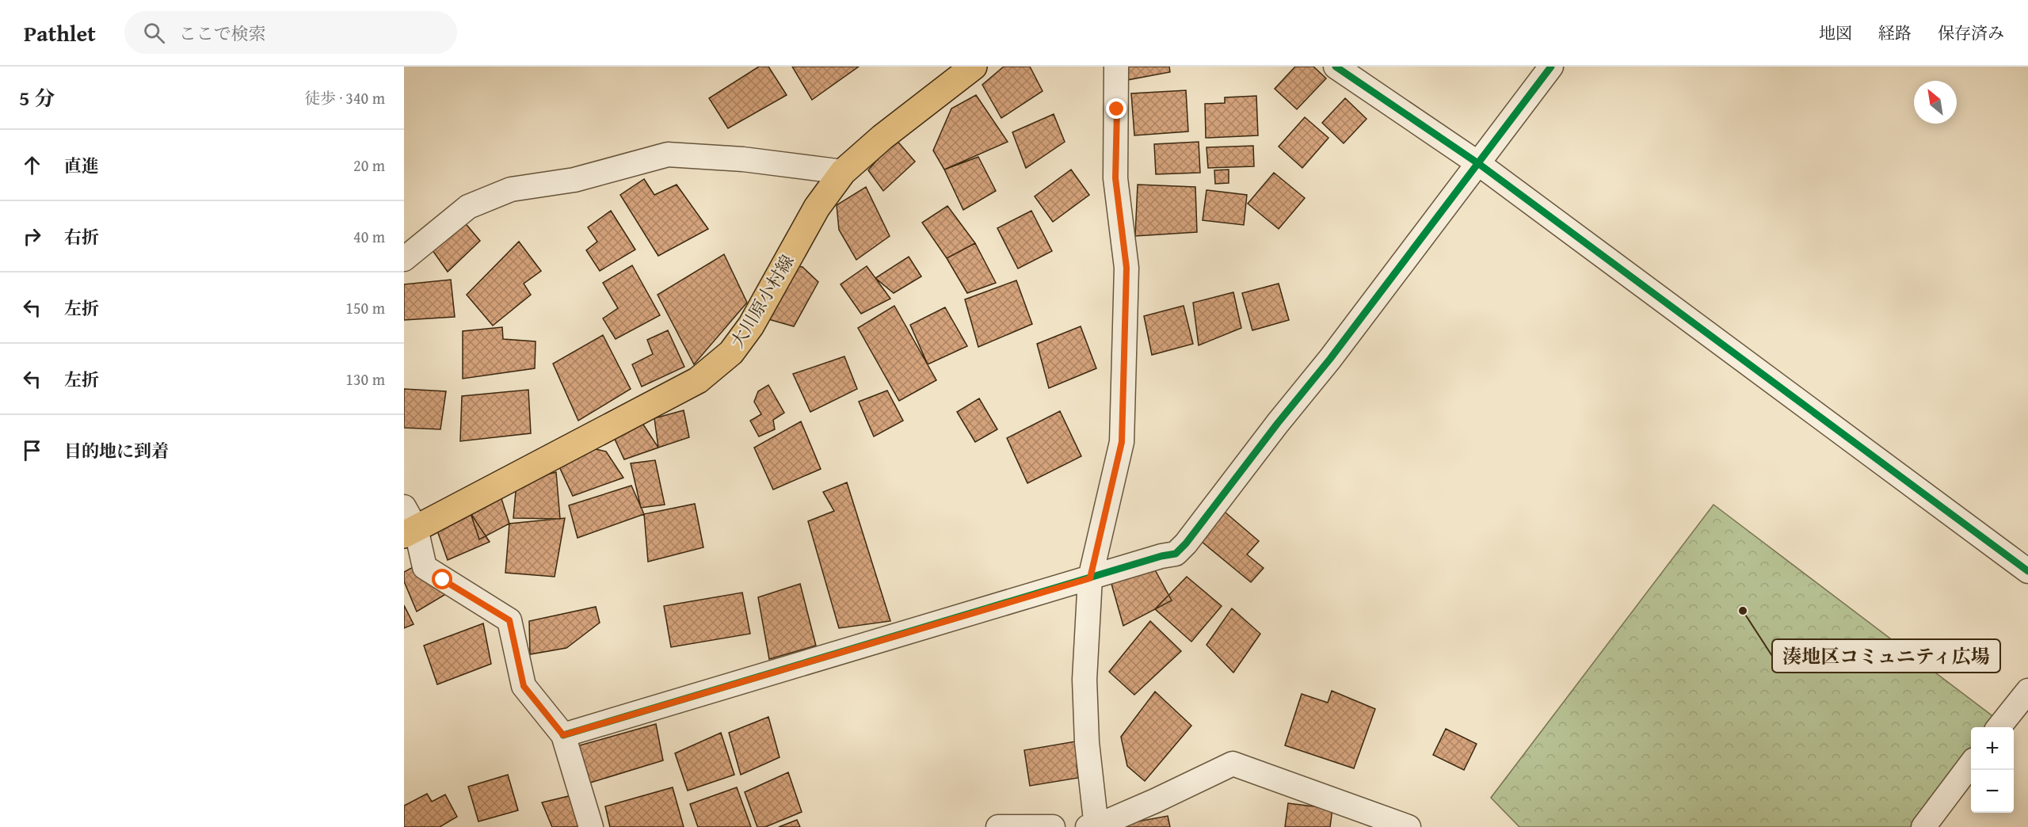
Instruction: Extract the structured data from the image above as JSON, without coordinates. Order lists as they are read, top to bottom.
{
  "streets": {
    "main road": ["大川原小村線"]
  },
  "places": ["湊地区コミュニティ広場"],
  "north": "top left",
  "page": {
    "header": "Pathlet",
    "search": "ここで検索",
    "nav": ["地図", "経路", "保存済み"],
    "heading": ["5 分", "徒歩 · 340 m"],
    "list": [
      ["直進", "20 m"],
      ["右折", "40 m"],
      ["左折", "150 m"],
      ["左折", "130 m"],
      "目的地に到着"
    ],
    "map_buttons": ["+", "−"]
  }
}
